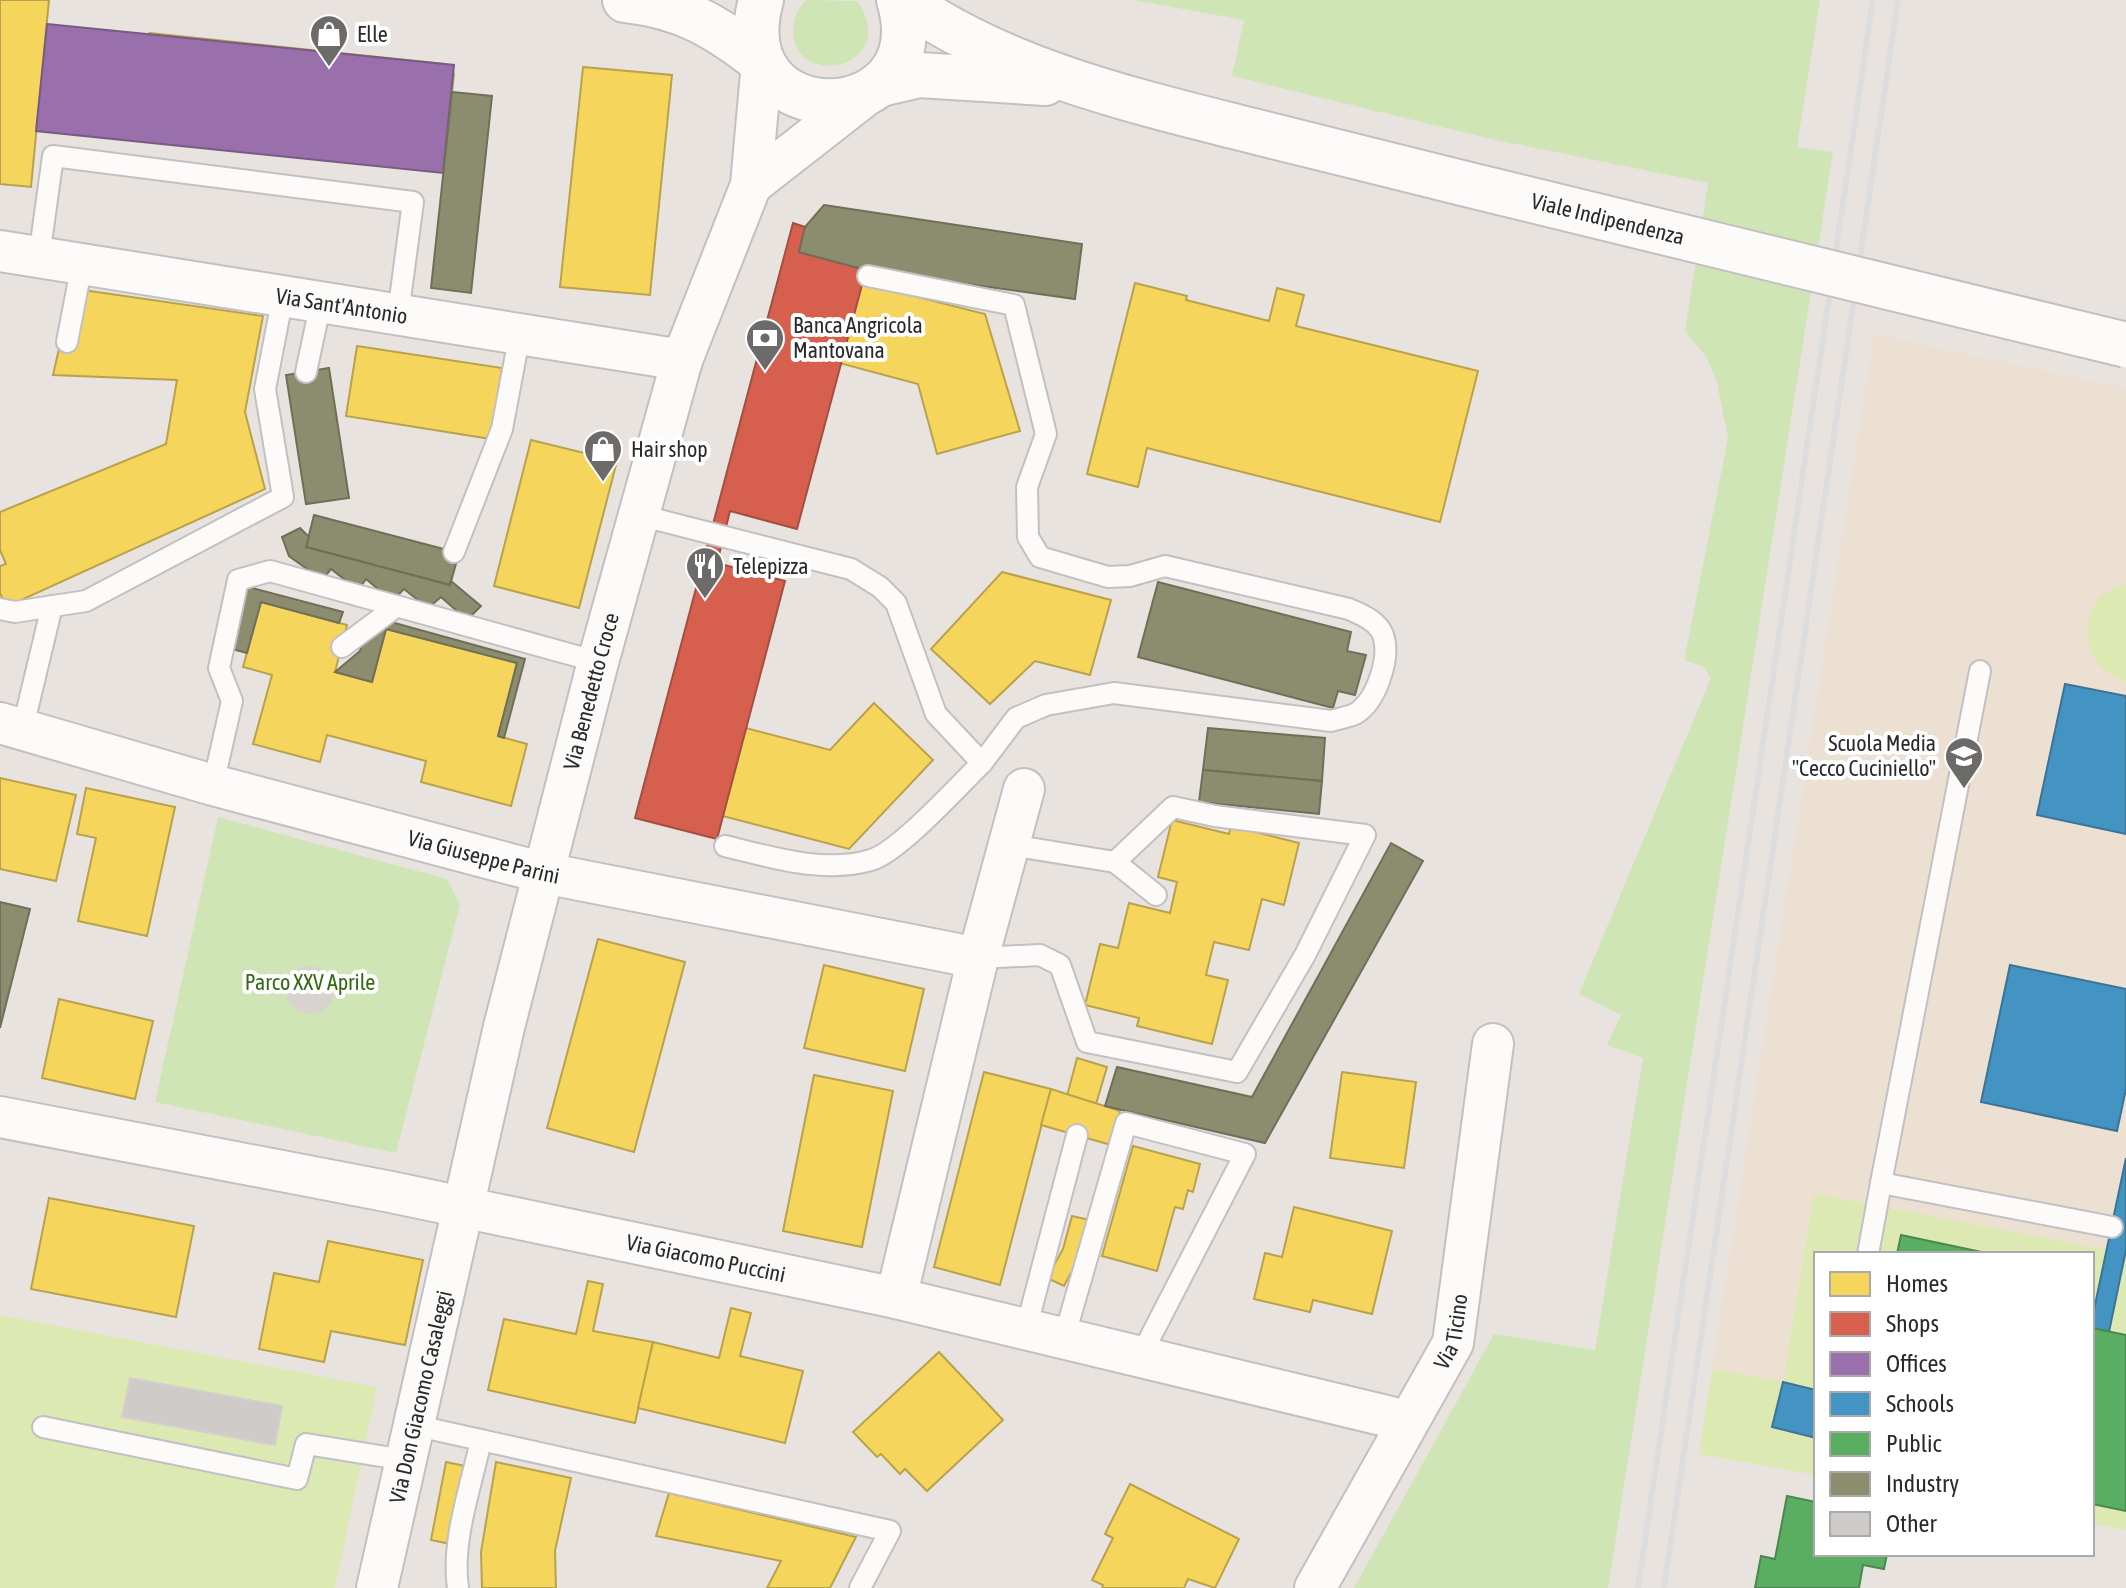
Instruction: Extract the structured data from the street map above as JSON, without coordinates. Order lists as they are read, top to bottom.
{
  "streets": {
    "main road": ["Viale Indipendenza"],
    "street": [
      "Via Sant'Antonio",
      "Via Benedetto Croce",
      "Via Giuseppe Parini",
      "Via Giacomo Puccini",
      "Via Ticino",
      "Via Don Giacomo Casaleggi"
    ]
  },
  "crossings": [
    ["Viale Indipendenza", "Via Benedetto Croce"],
    ["Via Sant'Antonio", "Via Benedetto Croce"],
    ["Via Benedetto Croce", "Via Giuseppe Parini"],
    ["Via Benedetto Croce", "Via Giacomo Puccini"],
    ["Via Benedetto Croce", "Via Don Giacomo Casaleggi"],
    ["Via Giacomo Puccini", "Via Ticino"],
    ["Via Giacomo Puccini", "Via Don Giacomo Casaleggi"]
  ],
  "parks": ["Parco XXV Aprile"],
  "places": {
    "shop": ["Elle", "Hair shop"],
    "bank": ["Banca Angricola Mantovana"],
    "restaurant": ["Telepizza"],
    "school or university": ["Scuola Media \"Cecco Cuciniello\""]
  },
  "legend": [
    "Homes",
    "Shops",
    "Offices",
    "Schools",
    "Public",
    "Industry",
    "Other"
  ]
}
